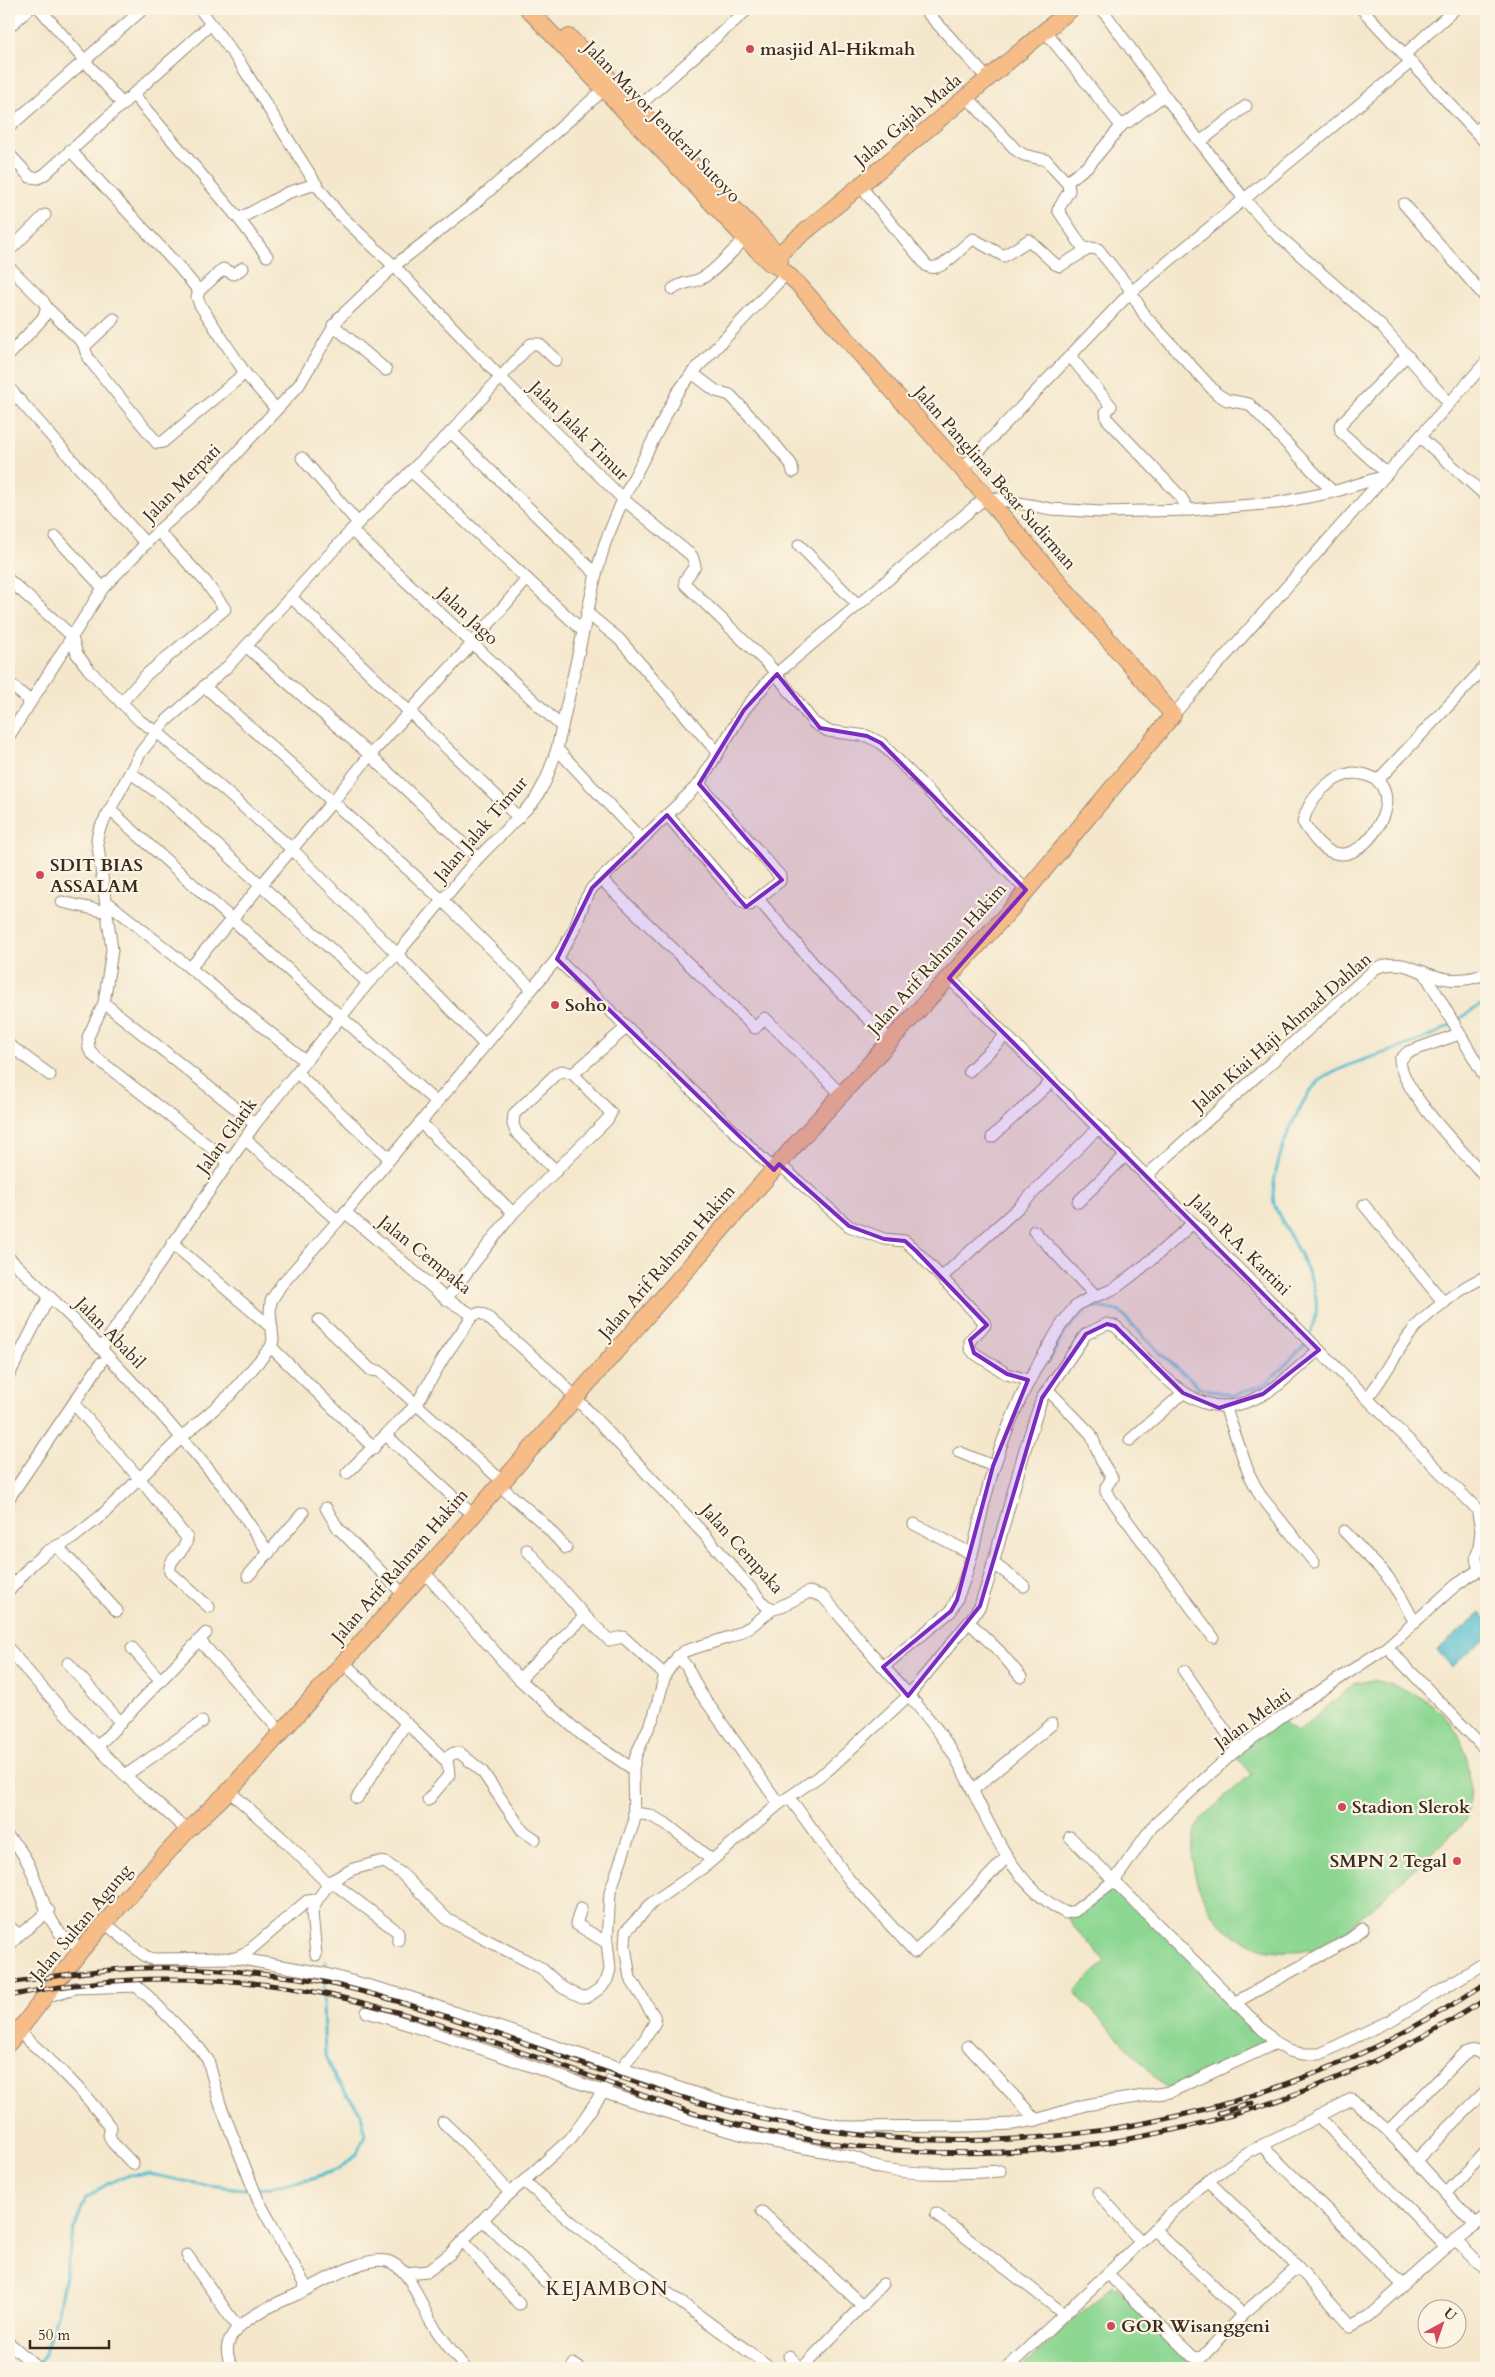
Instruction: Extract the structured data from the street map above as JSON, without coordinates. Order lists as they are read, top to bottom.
{
  "streets": {
    "highway": [
      "Jalan Gajah Mada",
      "Jalan Mayor Jenderal Sutoyo",
      "Jalan Panglima Besar Sudirman",
      "Jalan Arif Rahman Hakim",
      "Jalan Sultan Agung"
    ],
    "street": [
      "Jalan Jalak Timur",
      "Jalan Merpati",
      "Jalan Jago",
      "Jalan Kiai Haji Ahmad Dahlan",
      "Jalan Glatik",
      "Jalan R.A. Kartini",
      "Jalan Cempaka",
      "Jalan Ababil",
      "Jalan Melati"
    ]
  },
  "crossings": [
    ["Jalan Gajah Mada", "Jalan Mayor Jenderal Sutoyo"],
    ["Jalan Gajah Mada", "Jalan Panglima Besar Sudirman"],
    ["Jalan Mayor Jenderal Sutoyo", "Jalan Panglima Besar Sudirman"],
    ["Jalan Mayor Jenderal Sutoyo", "Jalan Merpati"],
    ["Jalan Jalak Timur", "Jalan Merpati"],
    ["Jalan Jalak Timur", "Jalan Jago"],
    ["Jalan Jalak Timur", "Jalan Glatik"],
    ["Jalan Panglima Besar Sudirman", "Jalan Arif Rahman Hakim"],
    ["Jalan Arif Rahman Hakim", "Jalan R.A. Kartini"],
    ["Jalan Arif Rahman Hakim", "Jalan Cempaka"],
    ["Jalan Arif Rahman Hakim", "Jalan Sultan Agung"],
    ["Jalan Kiai Haji Ahmad Dahlan", "Jalan R.A. Kartini"],
    ["Jalan Glatik", "Jalan Cempaka"],
    ["Jalan Glatik", "Jalan Ababil"],
    ["Jalan Cempaka", "Jalan Melati"]
  ],
  "districts": ["KEJAMBON"],
  "places": [
    "masjid Al-Hikmah",
    "SDIT BIAS ASSALAM",
    "Soho",
    "Stadion Slerok",
    "SMPN 2 Tegal",
    "GOR Wisanggeni"
  ],
  "scale_bar": "50 m",
  "north": "top right"
}
